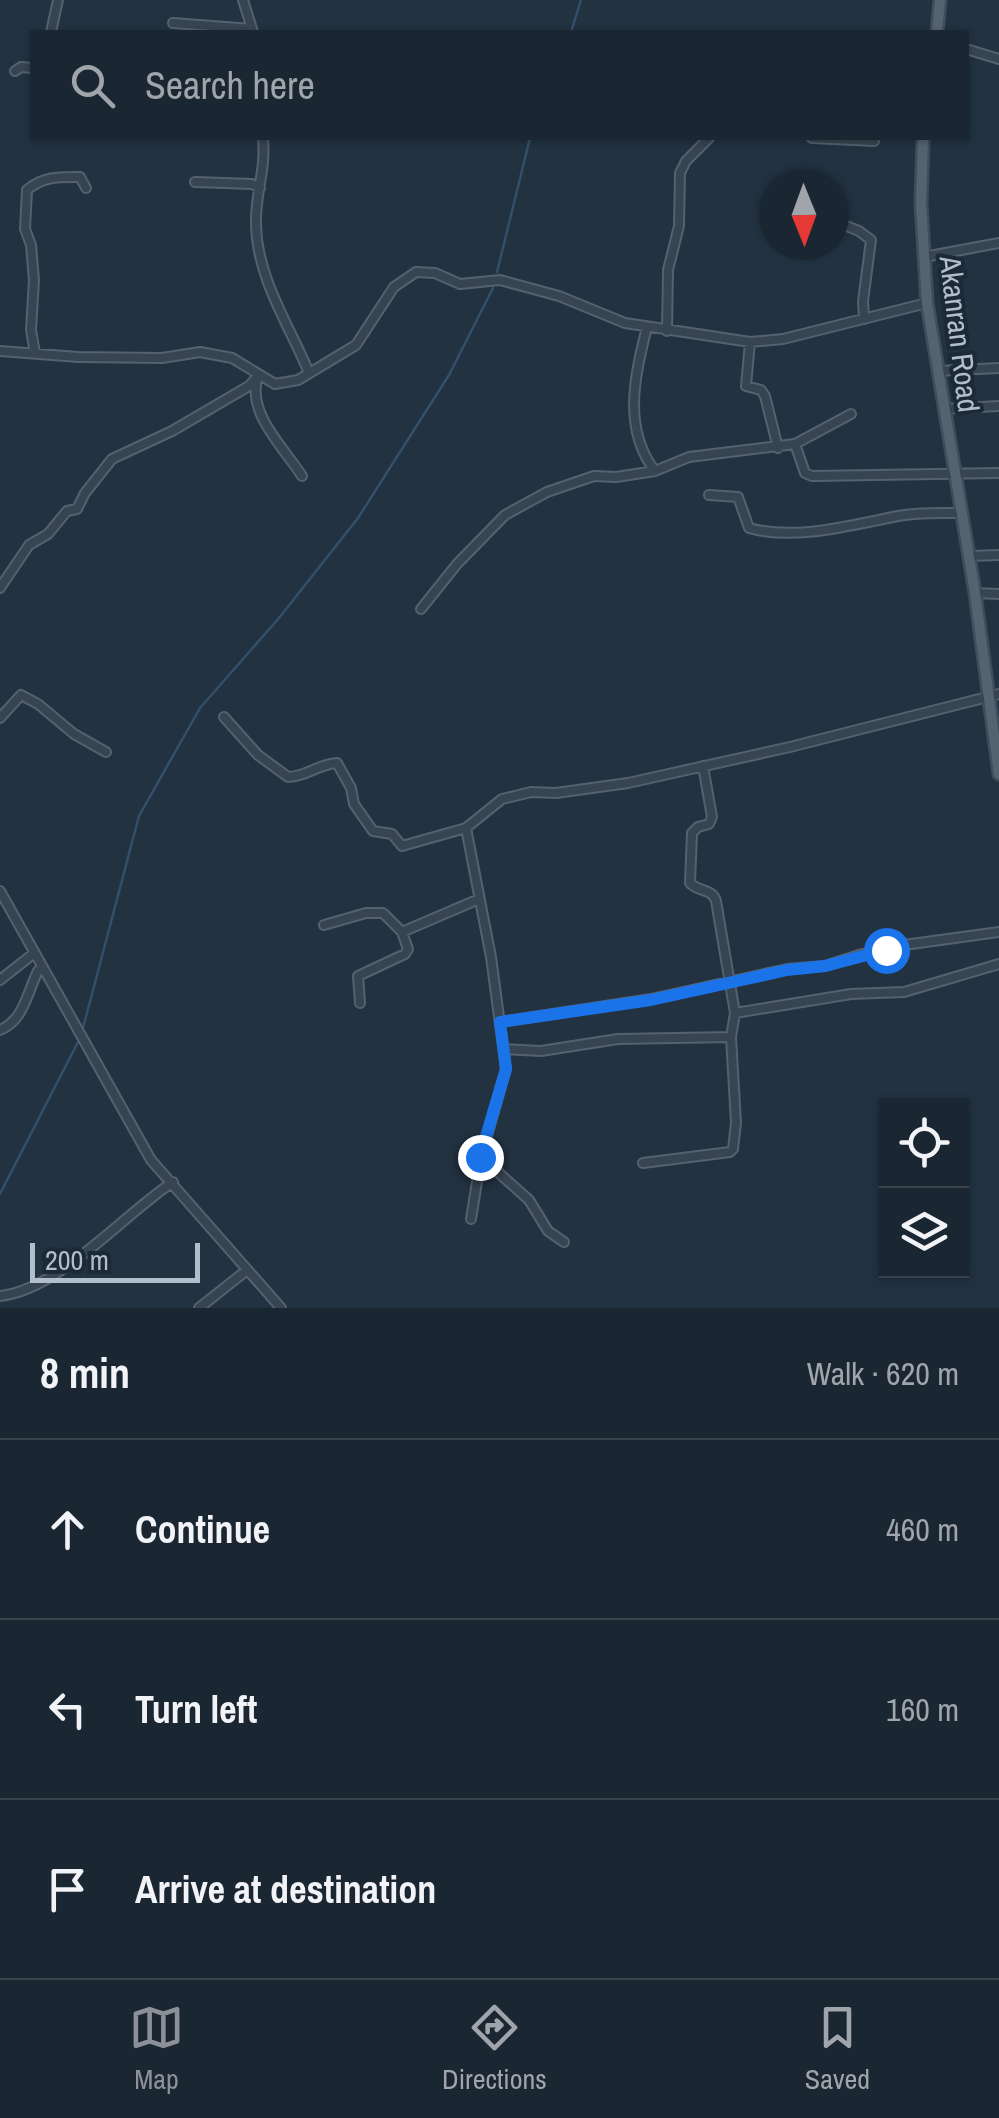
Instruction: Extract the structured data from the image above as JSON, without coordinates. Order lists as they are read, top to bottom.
{
  "streets": {
    "main road": ["Akanran Road"]
  },
  "scale_bar": "200 m",
  "north": "bottom",
  "page": {
    "search": "Search here",
    "scale": "200 m",
    "heading": ["8 min", "Walk · 620 m"],
    "list": [
      ["Continue", "460 m"],
      ["Turn left", "160 m"],
      "Arrive at destination"
    ],
    "nav": ["Map", "Directions", "Saved"]
  }
}
